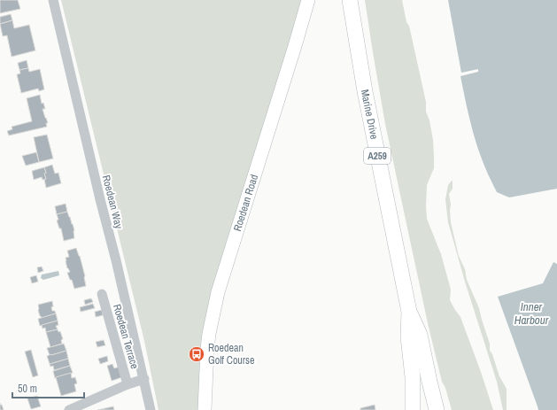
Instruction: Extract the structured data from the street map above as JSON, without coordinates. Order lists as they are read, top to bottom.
{
  "streets": {
    "main road": ["Marine Drive", "A259", "Roedean Road"],
    "street": ["Roedean Way", "Roedean Terrace"]
  },
  "water": ["Inner Harbour"],
  "places": {
    "bus stop": ["Roedean Golf Course"]
  },
  "scale_bar": "50 m"
}
